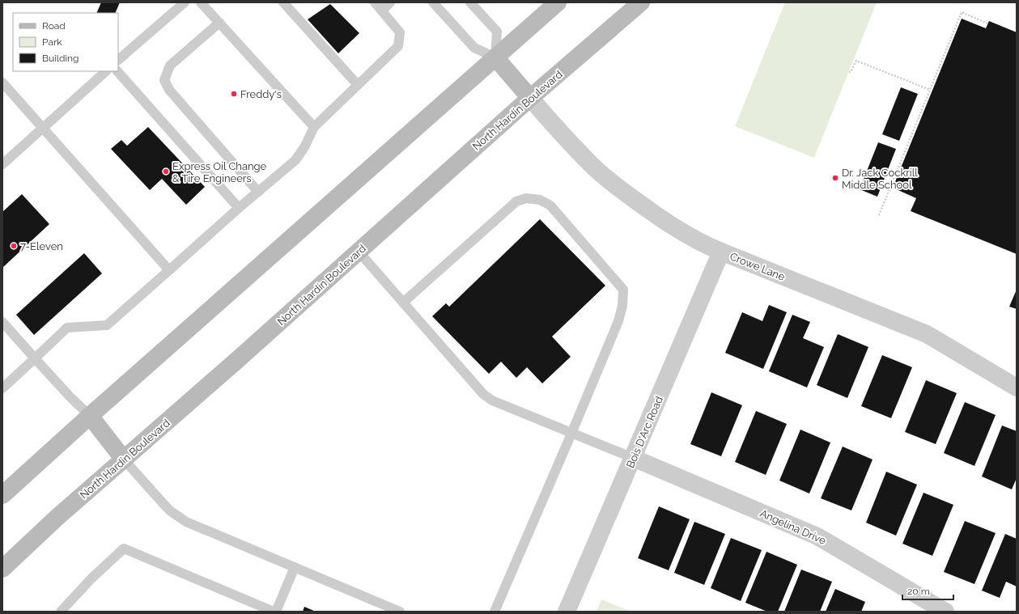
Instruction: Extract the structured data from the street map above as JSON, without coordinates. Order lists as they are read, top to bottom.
{
  "streets": {
    "main road": ["North Hardin Boulevard"],
    "street": ["Crowe Lane", "Bois D'Arc Road", "Angelina Drive"]
  },
  "crossings": [
    ["North Hardin Boulevard", "Crowe Lane"],
    ["Crowe Lane", "Bois D'Arc Road"],
    ["Bois D'Arc Road", "Angelina Drive"]
  ],
  "places": [
    "Freddy's",
    "Express Oil Change & Tire Engineers",
    "Dr. Jack Cockrill Middle School",
    "7-Eleven"
  ],
  "legend": ["Road", "Park", "Building"],
  "scale_bar": "20 m"
}
